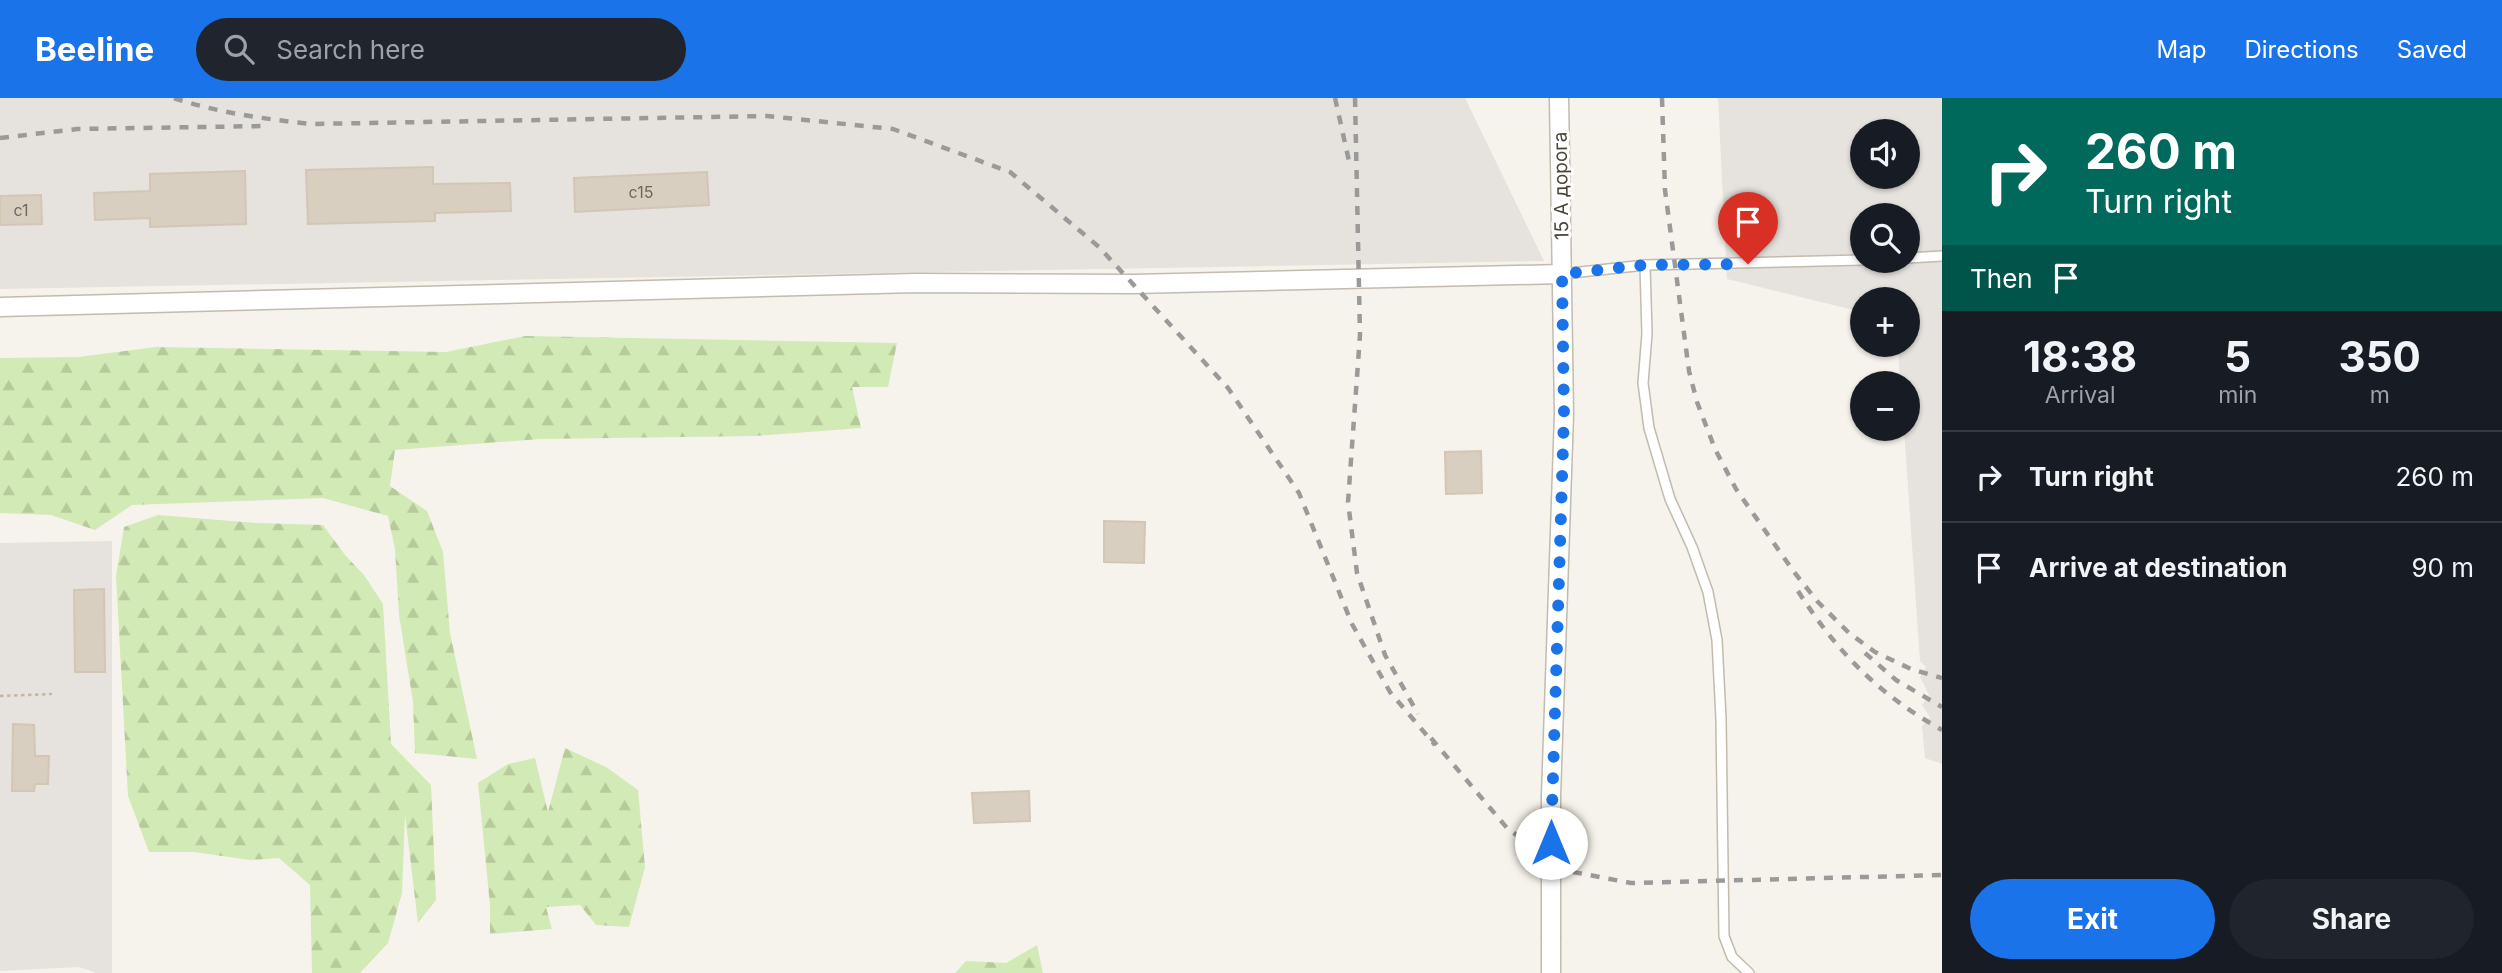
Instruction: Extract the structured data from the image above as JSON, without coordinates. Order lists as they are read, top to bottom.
{
  "streets": {
    "street": ["15 А дорога"]
  },
  "house_numbers": ["с15", "с1"],
  "page": {
    "header": "Beeline",
    "search": "Search here",
    "nav": ["Map", "Directions", "Saved"],
    "turn": ["260 m", "Turn right"],
    "map_buttons": ["+", "−"],
    "then": "Then",
    "eta": [
      "18:38",
      "Arrival",
      "5",
      "min",
      "350",
      "m"
    ],
    "list": [
      {
        "name": "Turn right",
        "value": "260 m"
      },
      {
        "name": "Arrive at destination",
        "value": "90 m"
      }
    ],
    "buttons": ["Exit", "Share"]
  }
}
